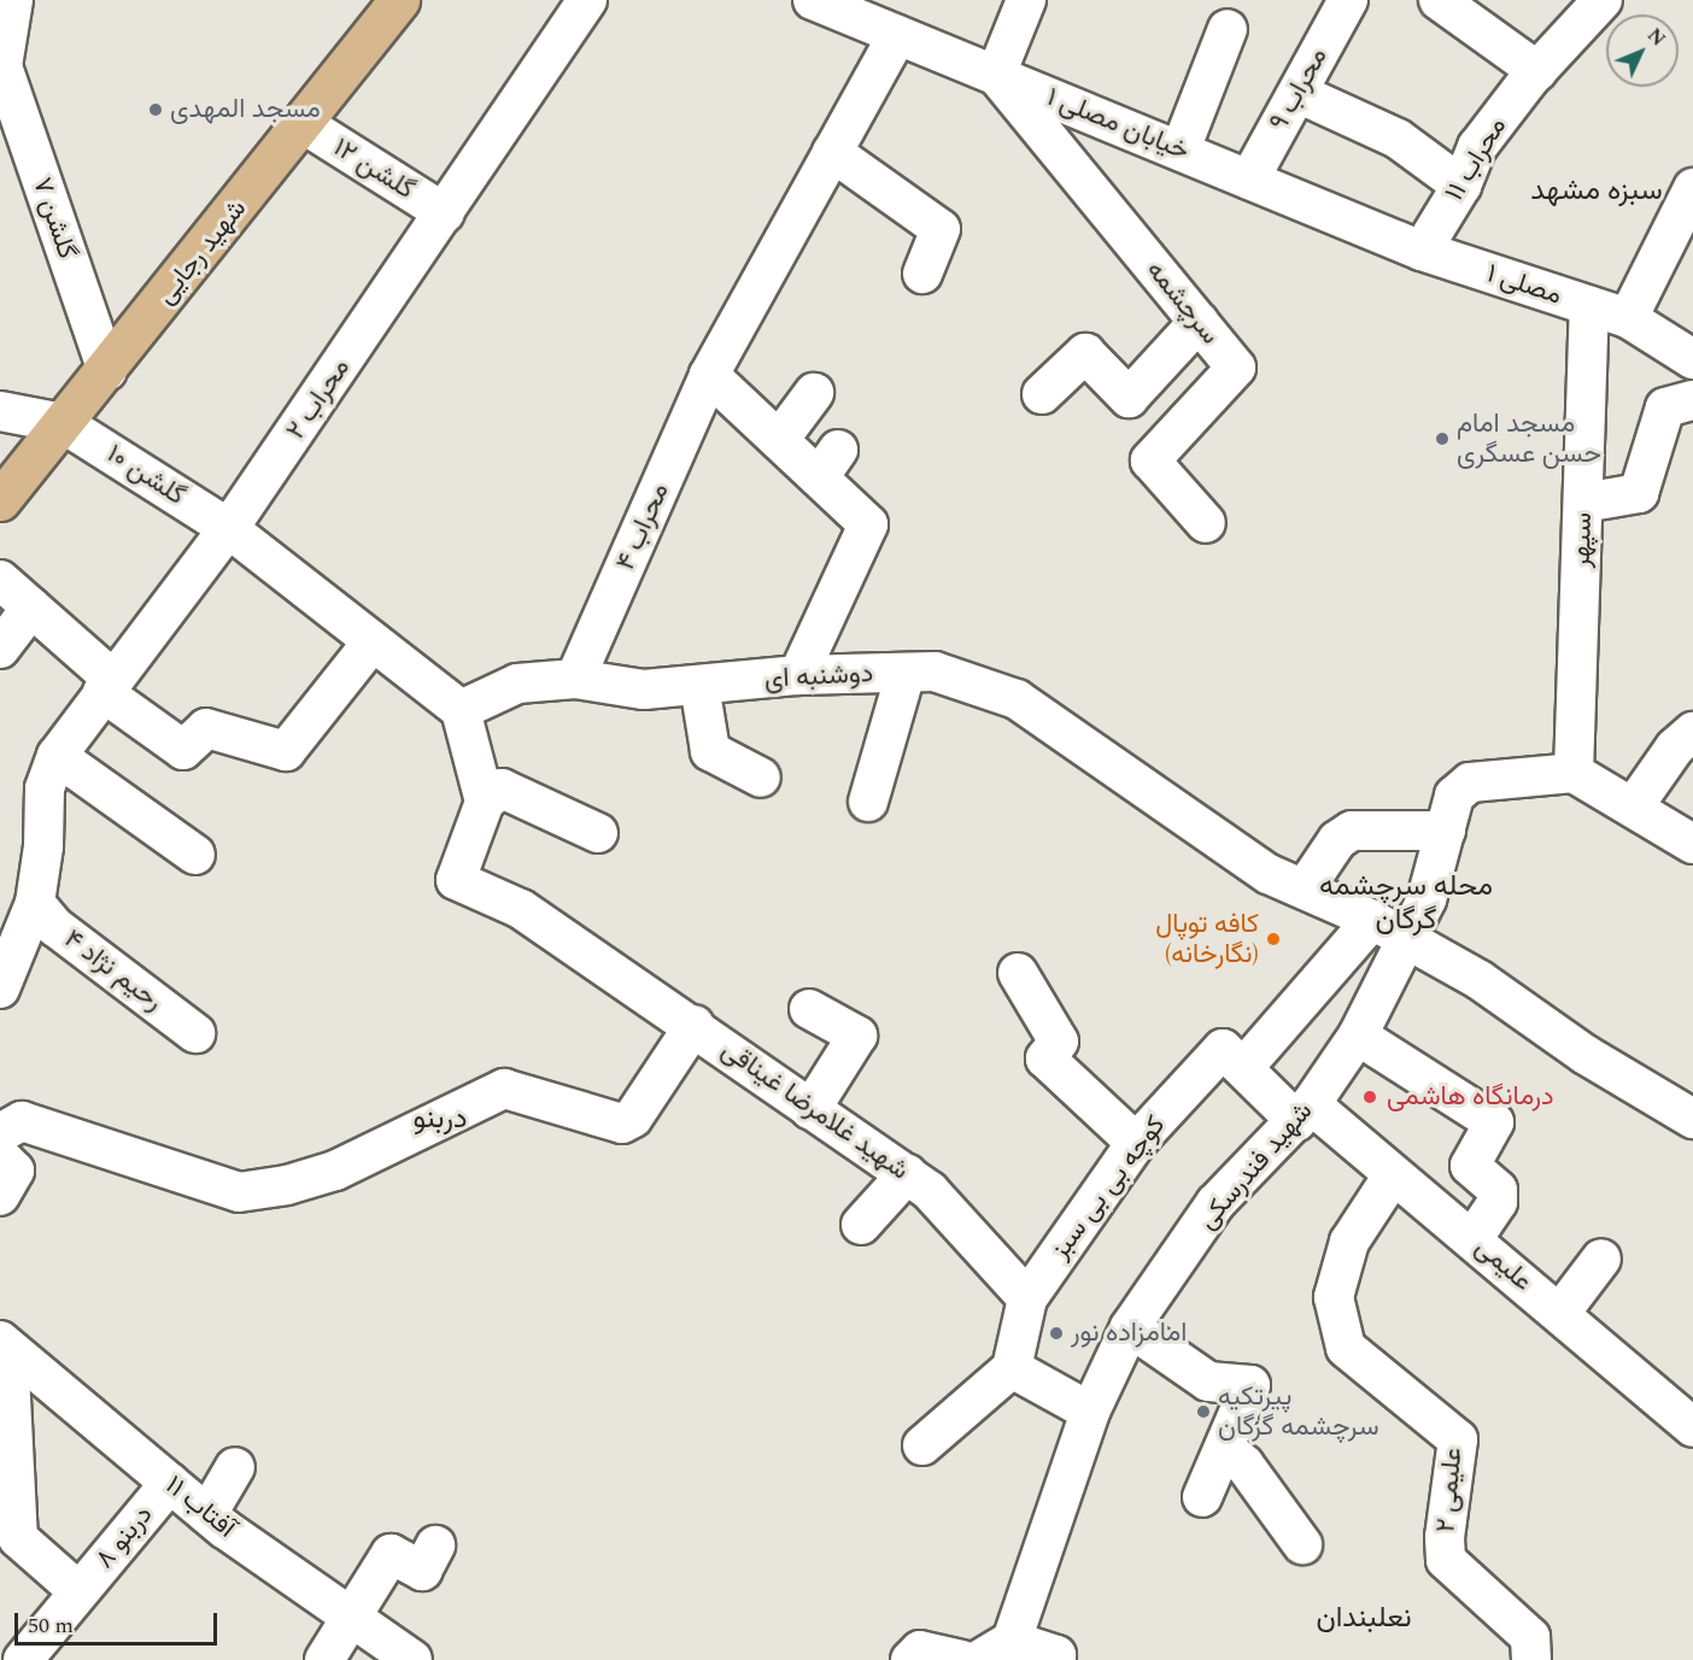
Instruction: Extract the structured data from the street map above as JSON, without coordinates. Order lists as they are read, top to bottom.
{
  "streets": {
    "main road": ["شهید رجایی"],
    "street": [
      "۹ محراب",
      "خیابان مصلی ۱",
      "۱۱ محراب",
      "۱۲ گلشن",
      "۷ گلشن",
      "۱ مصلی",
      "سرچشمه",
      "۲ محراب",
      "۱۰ گلشن",
      "۴ محراب",
      "سپهر",
      "دوشنبه ای",
      "رحیم نژاد ۴",
      "شهید غلامرضا غیناقی",
      "شهید فندرسکی",
      "کوچه بی بی سبز",
      "علیمی",
      "۲ علیمی",
      "آفتاب ۱۱",
      "۸ دربنو"
    ]
  },
  "crossings": [
    ["۹ محراب", "خیابان مصلی ۱"],
    ["خیابان مصلی ۱", "۱۱ محراب"],
    ["خیابان مصلی ۱", "۱ مصلی"],
    ["خیابان مصلی ۱", "سرچشمه"],
    ["خیابان مصلی ۱", "۴ محراب"],
    ["۱۱ محراب", "۱ مصلی"],
    ["۱۲ گلشن", "شهید رجایی"],
    ["۱۲ گلشن", "۲ محراب"],
    ["۷ گلشن", "شهید رجایی"],
    ["شهید رجایی", "۱۰ گلشن"],
    ["۱ مصلی", "سپهر"],
    ["۲ محراب", "۱۰ گلشن"],
    ["۲ محراب", "رحیم نژاد ۴"],
    ["۴ محراب", "دوشنبه ای"],
    ["سپهر", "شهید فندرسکی"],
    ["دوشنبه ای", "شهید فندرسکی"],
    ["دوشنبه ای", "کوچه بی بی سبز"],
    ["شهید غلامرضا غیناقی", "کوچه بی بی سبز"],
    ["شهید فندرسکی", "علیمی"],
    ["کوچه بی بی سبز", "علیمی"],
    ["علیمی", "۲ علیمی"],
    ["آفتاب ۱۱", "۸ دربنو"]
  ],
  "districts": [
    "سبزه مشهد",
    "محله سرچشمه گرگان",
    "دربنو",
    "نعلبندان"
  ],
  "places": [
    "مسجد المهدی",
    "مسجد امام حسن عسگری",
    "کافه توپال (نگارخانه)",
    "درمانگاه هاشمی",
    "امامزاده نور",
    "پیرتکیه سرچشمه گرگان"
  ],
  "scale_bar": "50 m",
  "north": "top right"
}
